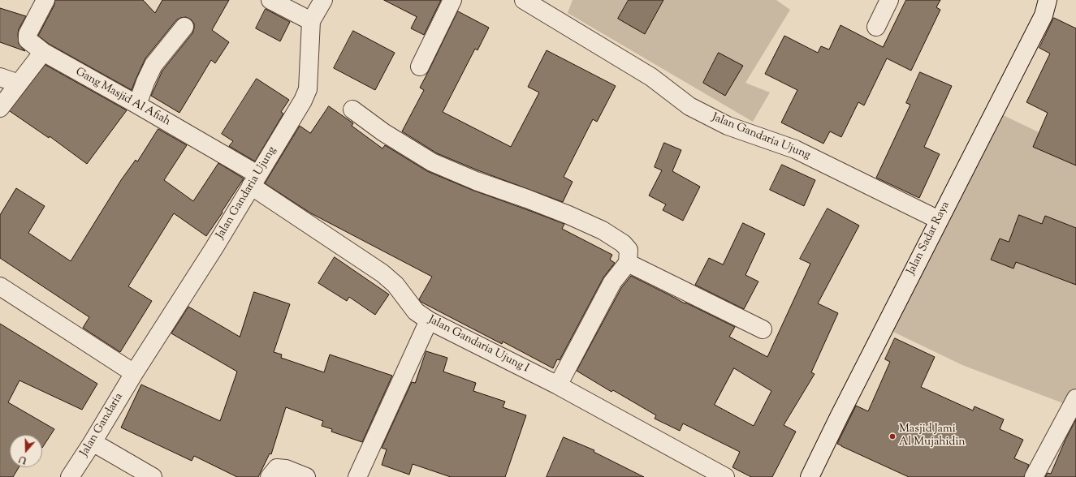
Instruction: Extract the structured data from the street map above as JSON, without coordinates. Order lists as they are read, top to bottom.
{
  "streets": {
    "street": [
      "Gang Masjid Al Afiah",
      "Jalan Gandaria Ujung",
      "Jalan Sadar Raya",
      "Jalan Gandaria Ujung I",
      "Jalan Gandaria"
    ]
  },
  "crossings": [
    ["Gang Masjid Al Afiah", "Jalan Gandaria Ujung"],
    ["Gang Masjid Al Afiah", "Jalan Gandaria Ujung I"],
    ["Jalan Gandaria Ujung", "Jalan Sadar Raya"],
    ["Jalan Gandaria Ujung", "Jalan Gandaria Ujung I"],
    ["Jalan Gandaria Ujung", "Jalan Gandaria"]
  ],
  "places": ["Masjid Jami Al Mujahidin"],
  "north": "bottom"
}
